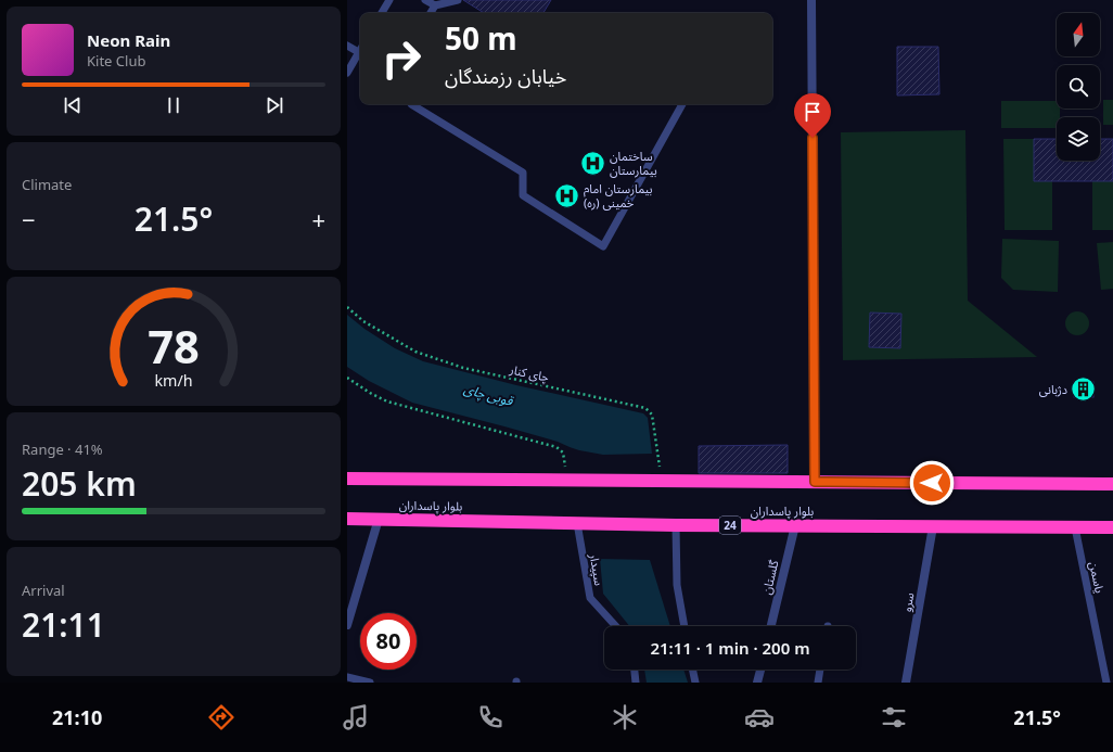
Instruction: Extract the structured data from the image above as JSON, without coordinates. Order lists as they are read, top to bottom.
{
  "streets": {
    "highway": ["بلوار پاسداران", "24"],
    "street": ["گلستان", "سرو"],
    "lane": ["سپیدار", "یاسمن"],
    "path": ["چای کنار"]
  },
  "crossings": [
    ["بلوار پاسداران", "سپیدار"],
    ["بلوار پاسداران", "گلستان"],
    ["بلوار پاسداران", "یاسمن"],
    ["بلوار پاسداران", "سرو"]
  ],
  "water": ["قوبی چای"],
  "places": {
    "hospital": ["ساختمان بیمارستان", "بیمارستان امام خمینی (ره)"],
    "building": ["دژبانی"]
  },
  "north": "top",
  "page": {
    "turn": ["50 m", "خیابان رزمندگان"],
    "song": ["Neon Rain", "Kite Club"],
    "tile": [
      "Climate",
      ["Range · 41%", "205 km"],
      ["Arrival", "21:11"]
    ],
    "heat": ["−", "21.5°", "+"],
    "limit": "80",
    "trip": "21:11 · 1 min · 200 m",
    "tabs": ["21:10", "21.5°"],
    "gauge": ["78", "km/h"]
  }
}
